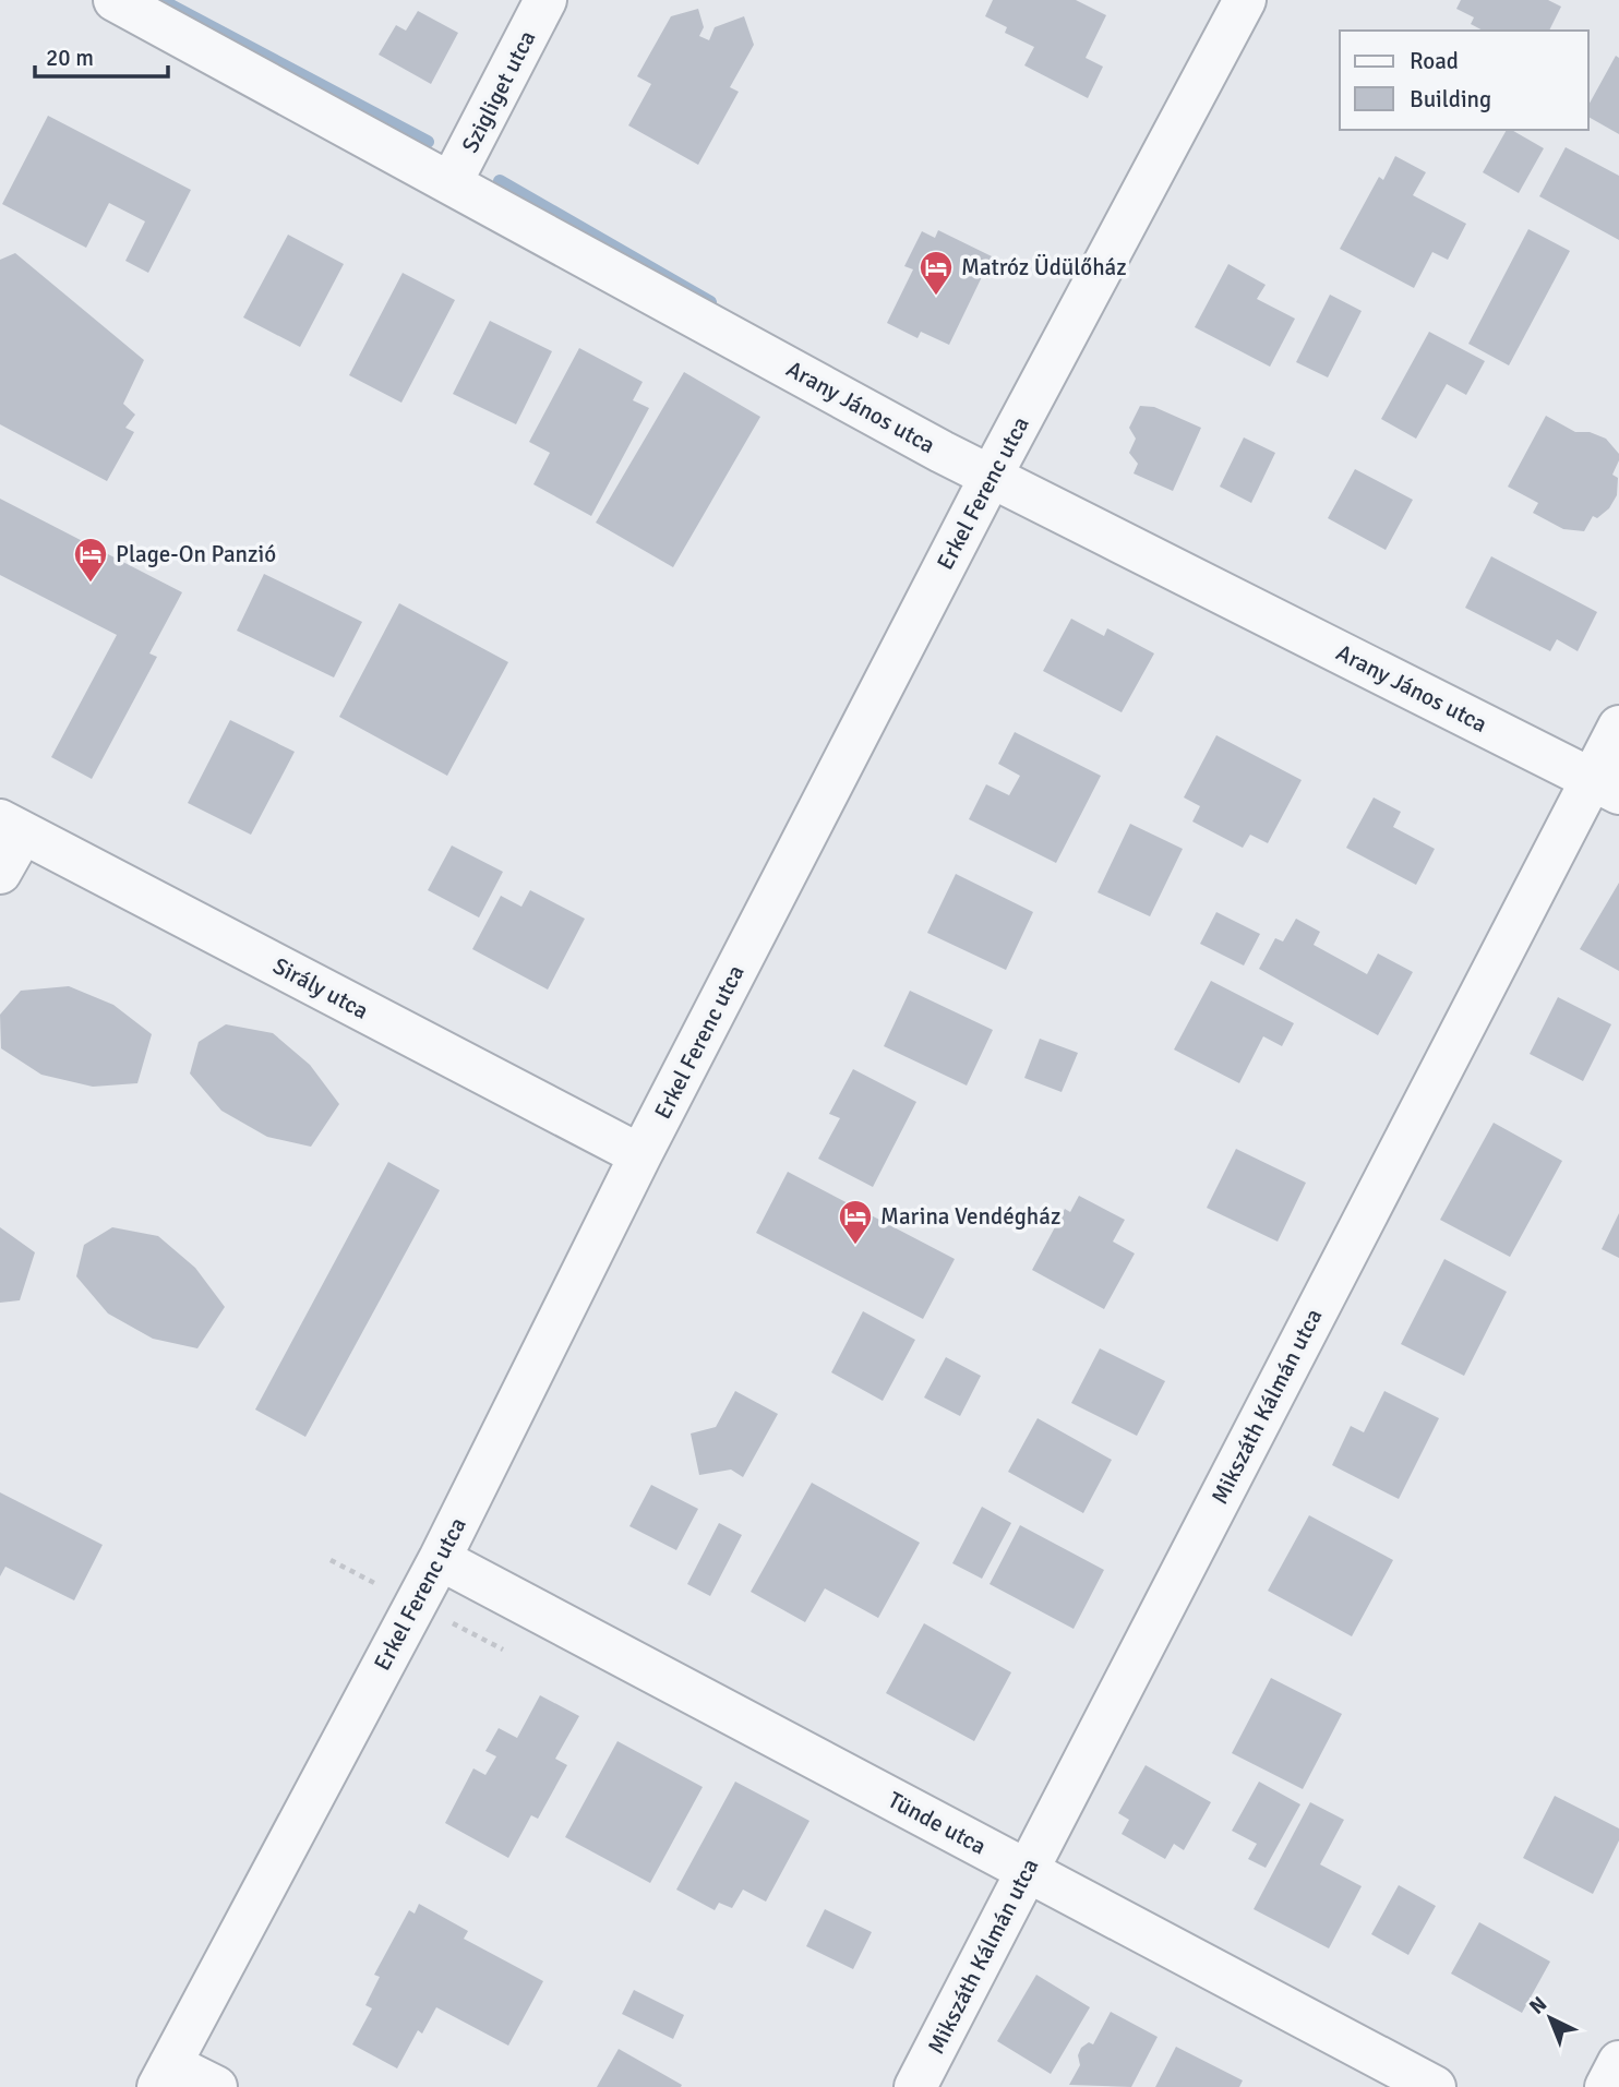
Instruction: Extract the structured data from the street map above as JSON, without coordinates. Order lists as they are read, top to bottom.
{
  "streets": {
    "street": [
      "Szigliget utca",
      "Arany János utca",
      "Erkel Ferenc utca",
      "Sirály utca",
      "Mikszáth Kálmán utca",
      "Tünde utca"
    ]
  },
  "crossings": [
    ["Szigliget utca", "Arany János utca"],
    ["Arany János utca", "Erkel Ferenc utca"],
    ["Arany János utca", "Mikszáth Kálmán utca"],
    ["Erkel Ferenc utca", "Sirály utca"],
    ["Erkel Ferenc utca", "Tünde utca"],
    ["Mikszáth Kálmán utca", "Tünde utca"]
  ],
  "places": {
    "hotel": ["Matróz Üdülőház", "Plage-On Panzió", "Marina Vendégház"]
  },
  "legend": ["Road", "Building"],
  "scale_bar": "20 m",
  "north": "top left"
}
